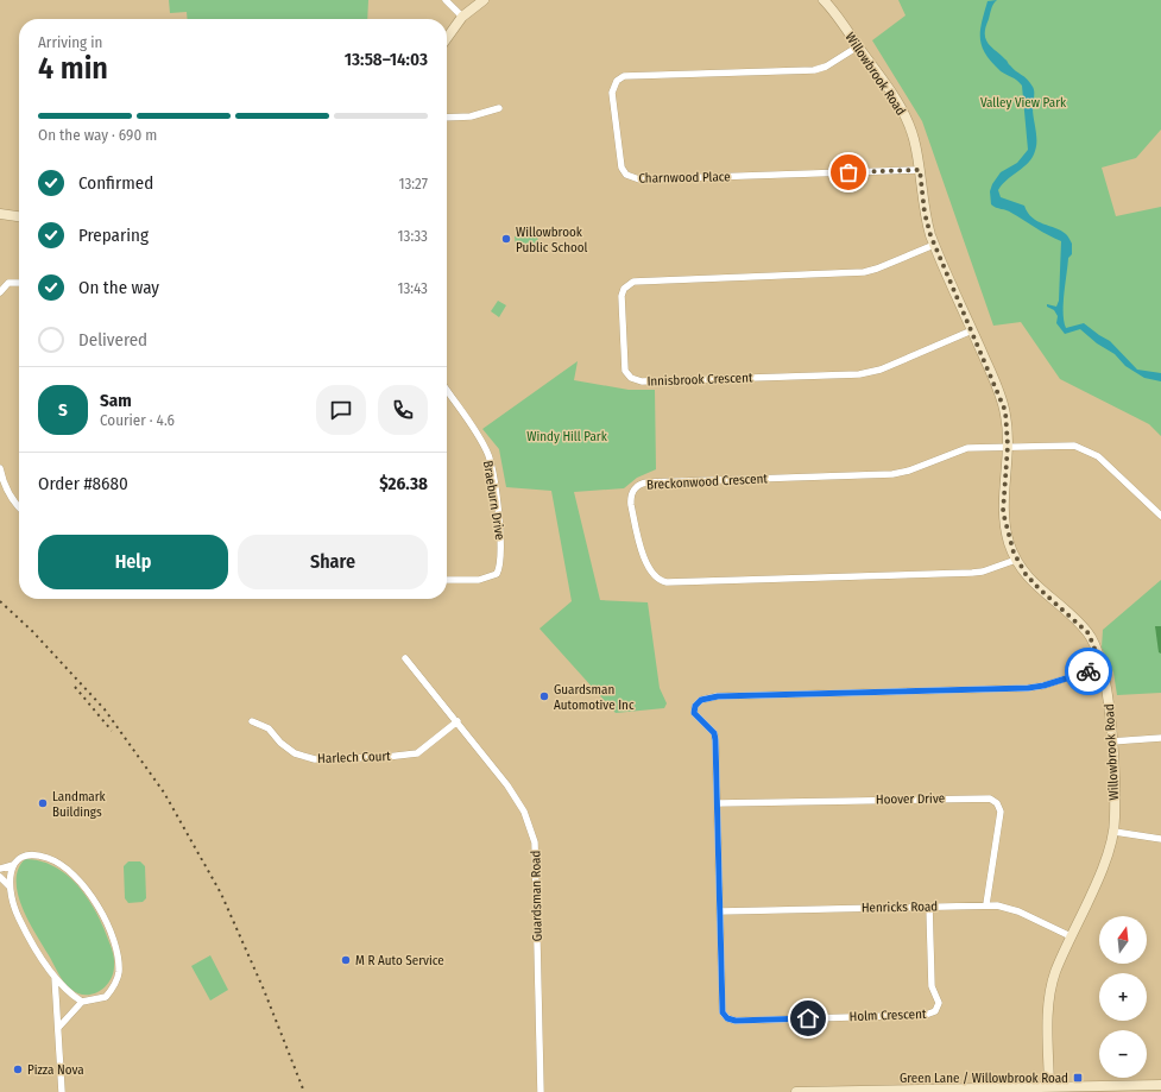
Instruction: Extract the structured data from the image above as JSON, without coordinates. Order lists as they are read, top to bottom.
{
  "streets": {
    "street": [
      "Willowbrook Road",
      "Charnwood Place",
      "Innisbrook Crescent",
      "Breckonwood Crescent",
      "Braeburn Drive",
      "Harlech Court",
      "Hoover Drive",
      "Guardsman Road",
      "Henricks Road",
      "Holm Crescent"
    ]
  },
  "crossings": [
    ["Willowbrook Road", "Charnwood Place"],
    ["Willowbrook Road", "Innisbrook Crescent"],
    ["Willowbrook Road", "Breckonwood Crescent"],
    ["Willowbrook Road", "Henricks Road"],
    ["Willowbrook Road", "Holm Crescent"],
    ["Harlech Court", "Guardsman Road"],
    ["Hoover Drive", "Henricks Road"],
    ["Hoover Drive", "Holm Crescent"],
    ["Henricks Road", "Holm Crescent"]
  ],
  "parks": ["Valley View Park", "Windy Hill Park"],
  "places": {
    "other": [
      "Willowbrook Public School",
      "Guardsman Automotive Inc",
      "Landmark Buildings",
      "M R Auto Service",
      "Pizza Nova"
    ],
    "transit": ["Green Lane / Willowbrook Road"]
  },
  "north": "top",
  "page": {
    "heading": ["4 min", "Arriving in", "13:58–14:03"],
    "panel": [
      "Sam",
      "Courier · 4.6",
      "Order #8680",
      "$26.38"
    ],
    "bar": "On the way · 690 m",
    "list": [
      ["Confirmed", "13:27"],
      ["Preparing", "13:33"],
      ["On the way", "13:43"],
      "Delivered"
    ],
    "round": "S",
    "buttons": ["Help", "Share"],
    "map_buttons": ["+", "−"]
  }
}
